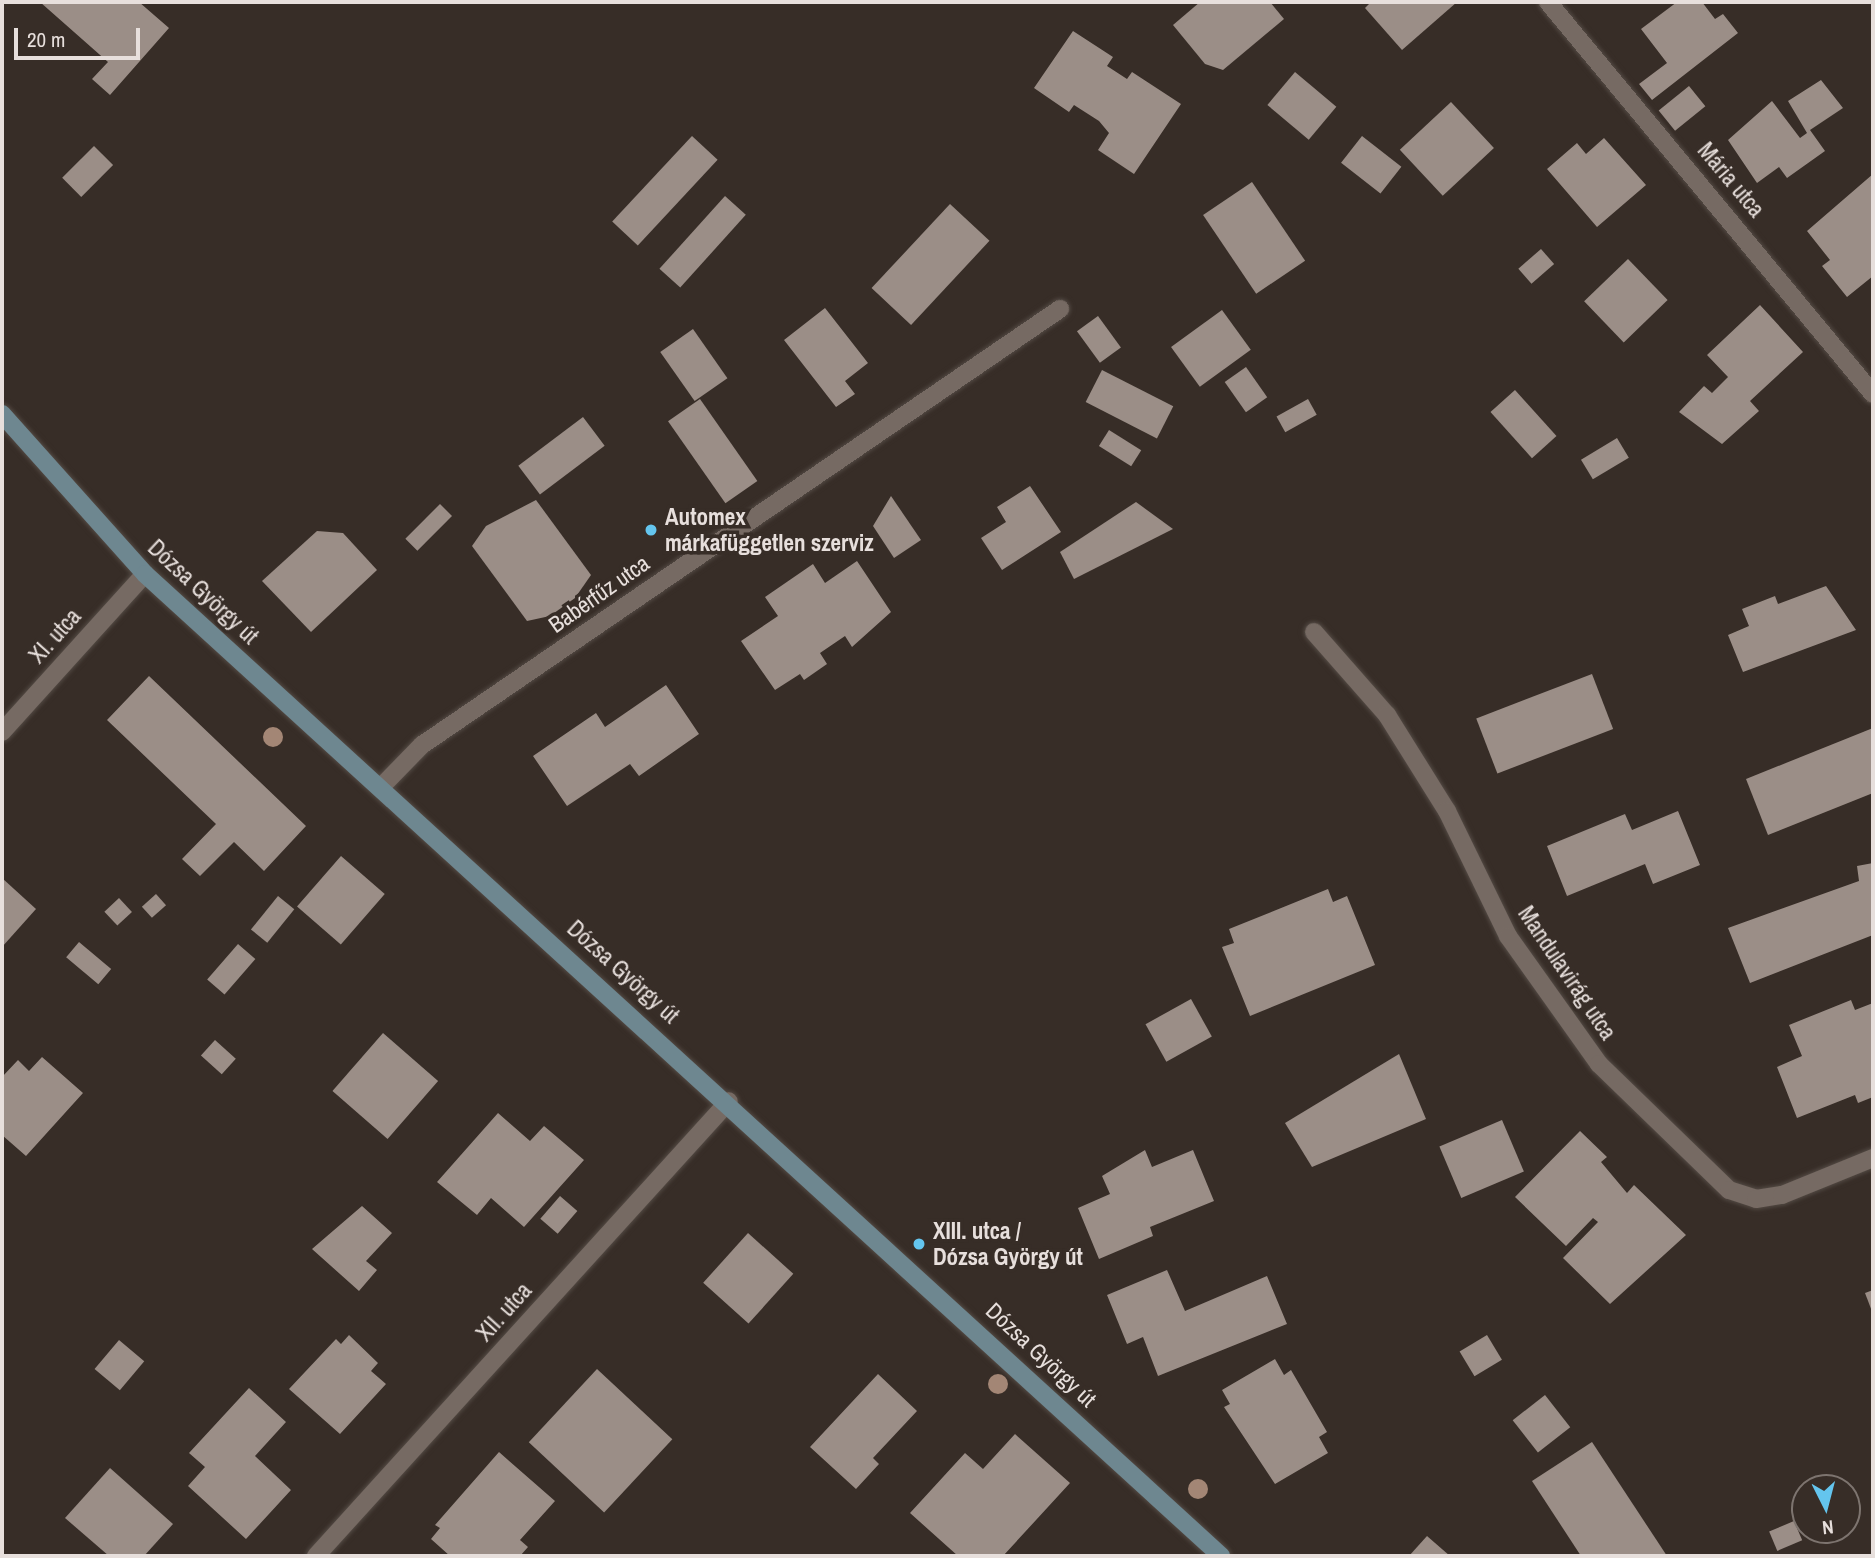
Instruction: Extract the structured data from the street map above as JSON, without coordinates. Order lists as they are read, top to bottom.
{
  "streets": {
    "street": [
      "Mária utca",
      "Dózsa György út",
      "Babérfűz utca",
      "XI. utca",
      "Mandulavirág utca",
      "XII. utca"
    ]
  },
  "crossings": [
    ["Dózsa György út", "Babérfűz utca"],
    ["Dózsa György út", "XI. utca"],
    ["Dózsa György út", "XII. utca"]
  ],
  "places": ["Automex márkafüggetlen szerviz", "XIII. utca / Dózsa György út"],
  "scale_bar": "20 m",
  "north": "bottom"
}
